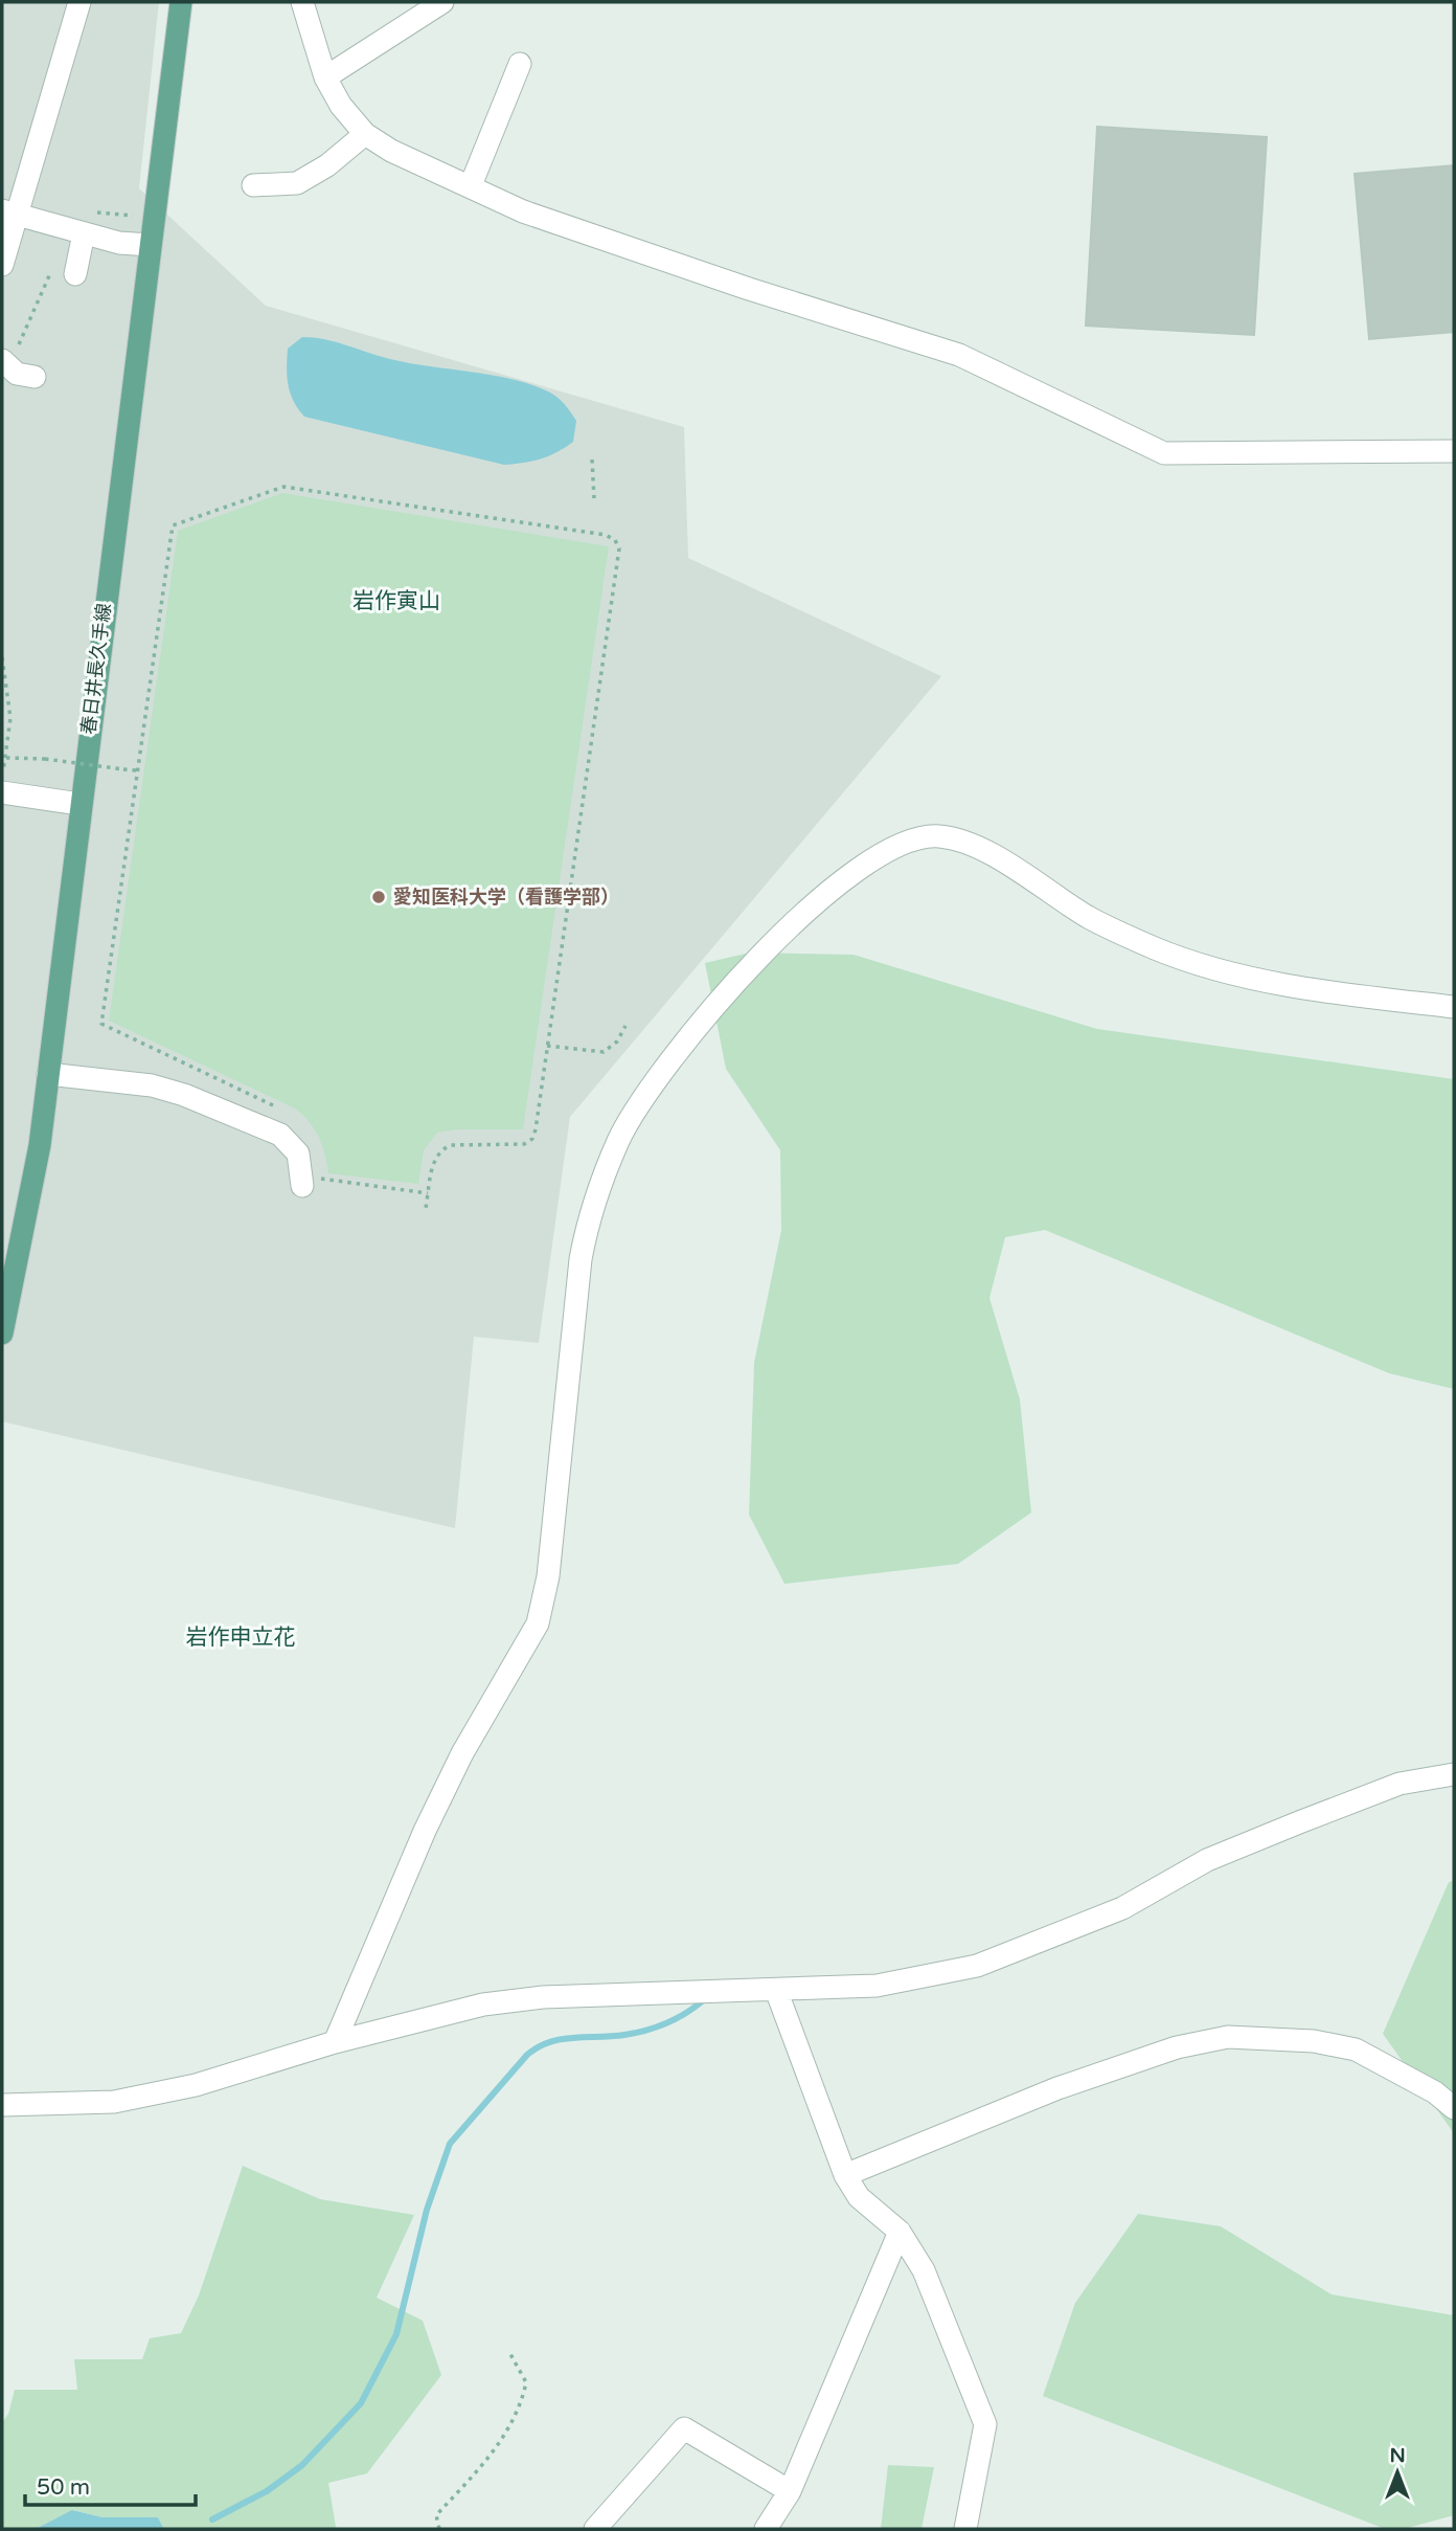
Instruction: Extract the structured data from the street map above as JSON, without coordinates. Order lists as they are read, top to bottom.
{
  "streets": {
    "main road": ["春日井長久手線"]
  },
  "districts": ["岩作寅山", "岩作申立花"],
  "places": ["愛知医科大学（看護学部）"],
  "scale_bar": "50 m",
  "north": "top"
}
